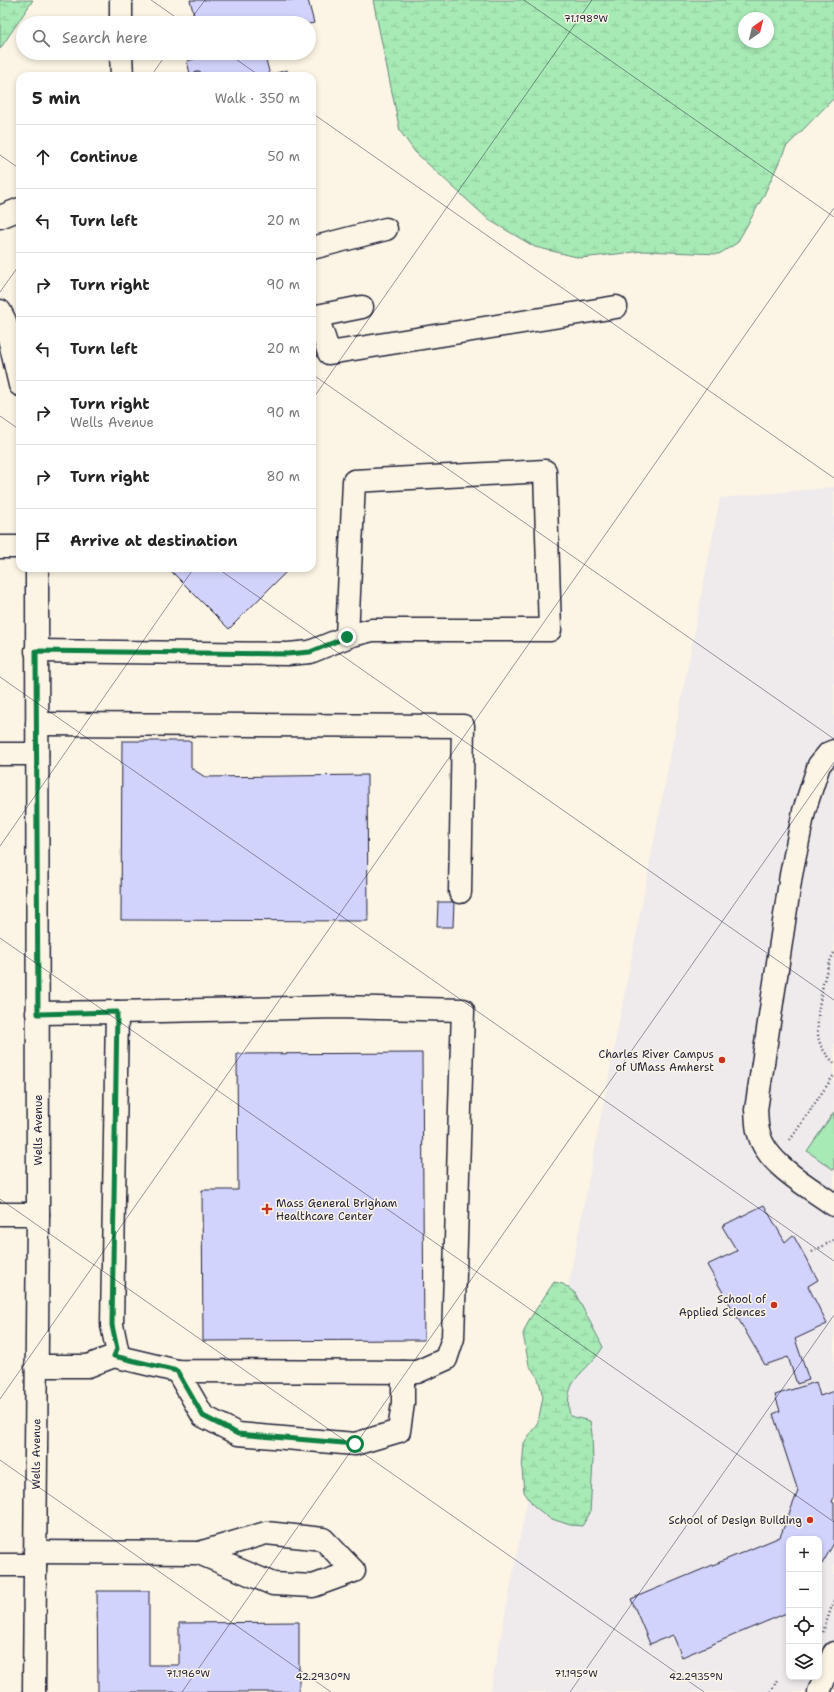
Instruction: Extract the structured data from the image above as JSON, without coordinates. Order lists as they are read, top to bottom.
{
  "streets": {
    "street": ["Wells Avenue"]
  },
  "places": {
    "other": ["Charles River Campus of UMass Amherst", "School of Applied Sciences", "School of Design Building"],
    "health": ["Mass General Brigham Healthcare Center"]
  },
  "north": "top right",
  "page": {
    "search": "Search here",
    "heading": ["5 min", "Walk · 350 m"],
    "list": [
      ["Continue", "50 m"],
      ["Turn left", "20 m"],
      ["Turn right", "90 m"],
      ["Turn left", "20 m"],
      ["Turn right", "Wells Avenue", "90 m"],
      ["Turn right", "80 m"],
      "Arrive at destination"
    ],
    "map_buttons": ["+", "−"]
  },
  "coordinates": [
    "71.198°W",
    "71.196°W",
    "71.195°W",
    "42.2930°N",
    "42.2935°N"
  ]
}
